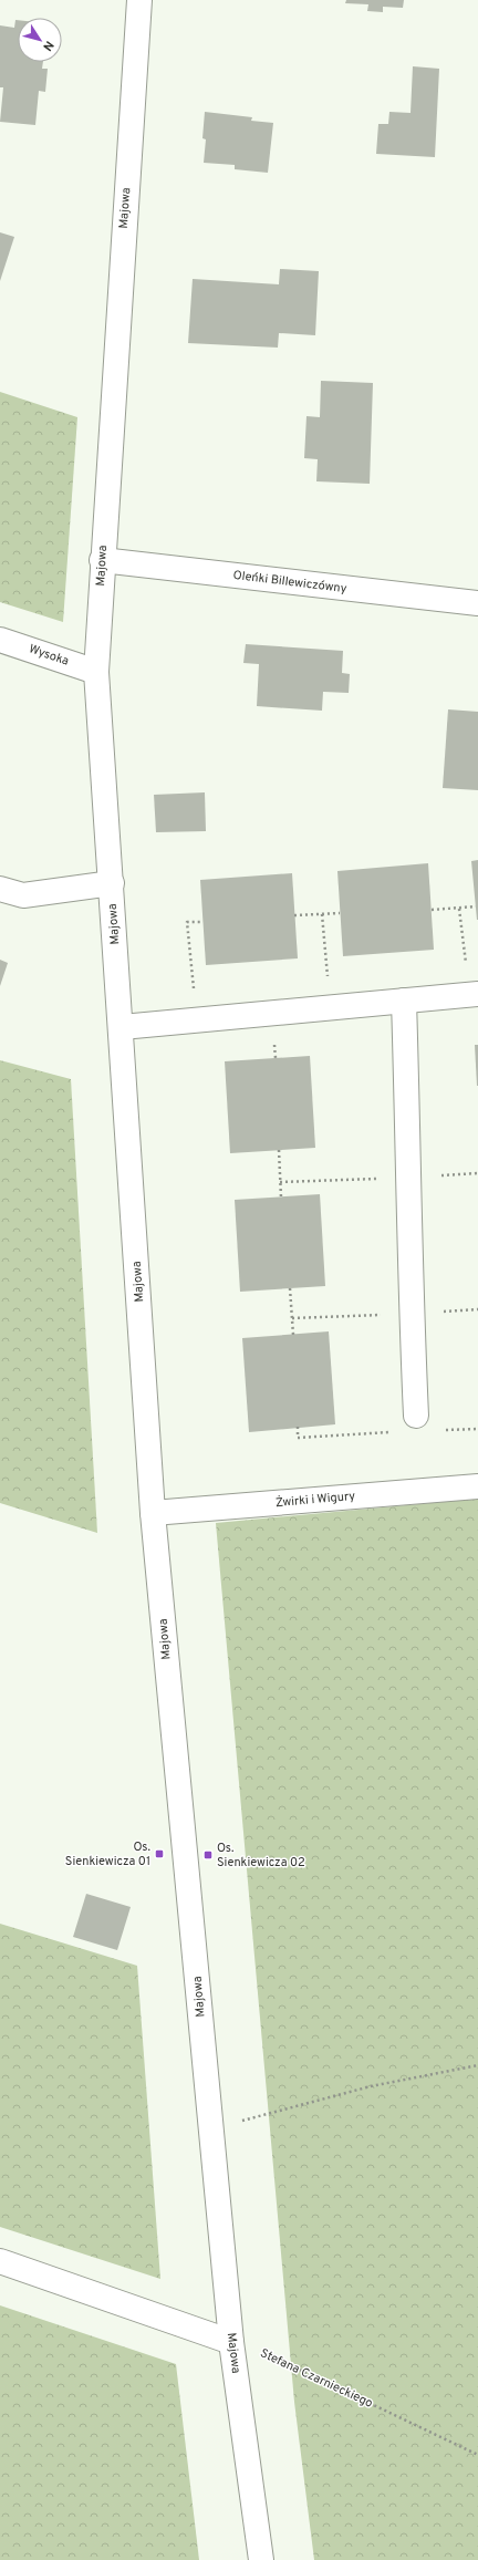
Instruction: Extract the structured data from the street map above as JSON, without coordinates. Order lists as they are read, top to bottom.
{
  "streets": {
    "street": [
      "Majowa",
      "Oleńki Billewiczówny",
      "Wysoka",
      "Żwirki i Wigury"
    ],
    "path": ["Stefana Czarnieckiego"]
  },
  "crossings": [
    ["Majowa", "Oleńki Billewiczówny"],
    ["Majowa", "Wysoka"],
    ["Majowa", "Żwirki i Wigury"],
    ["Majowa", "Stefana Czarnieckiego"]
  ],
  "places": {
    "transit": ["Os. Sienkiewicza 01", "Os. Sienkiewicza 02"]
  },
  "north": "bottom right"
}
